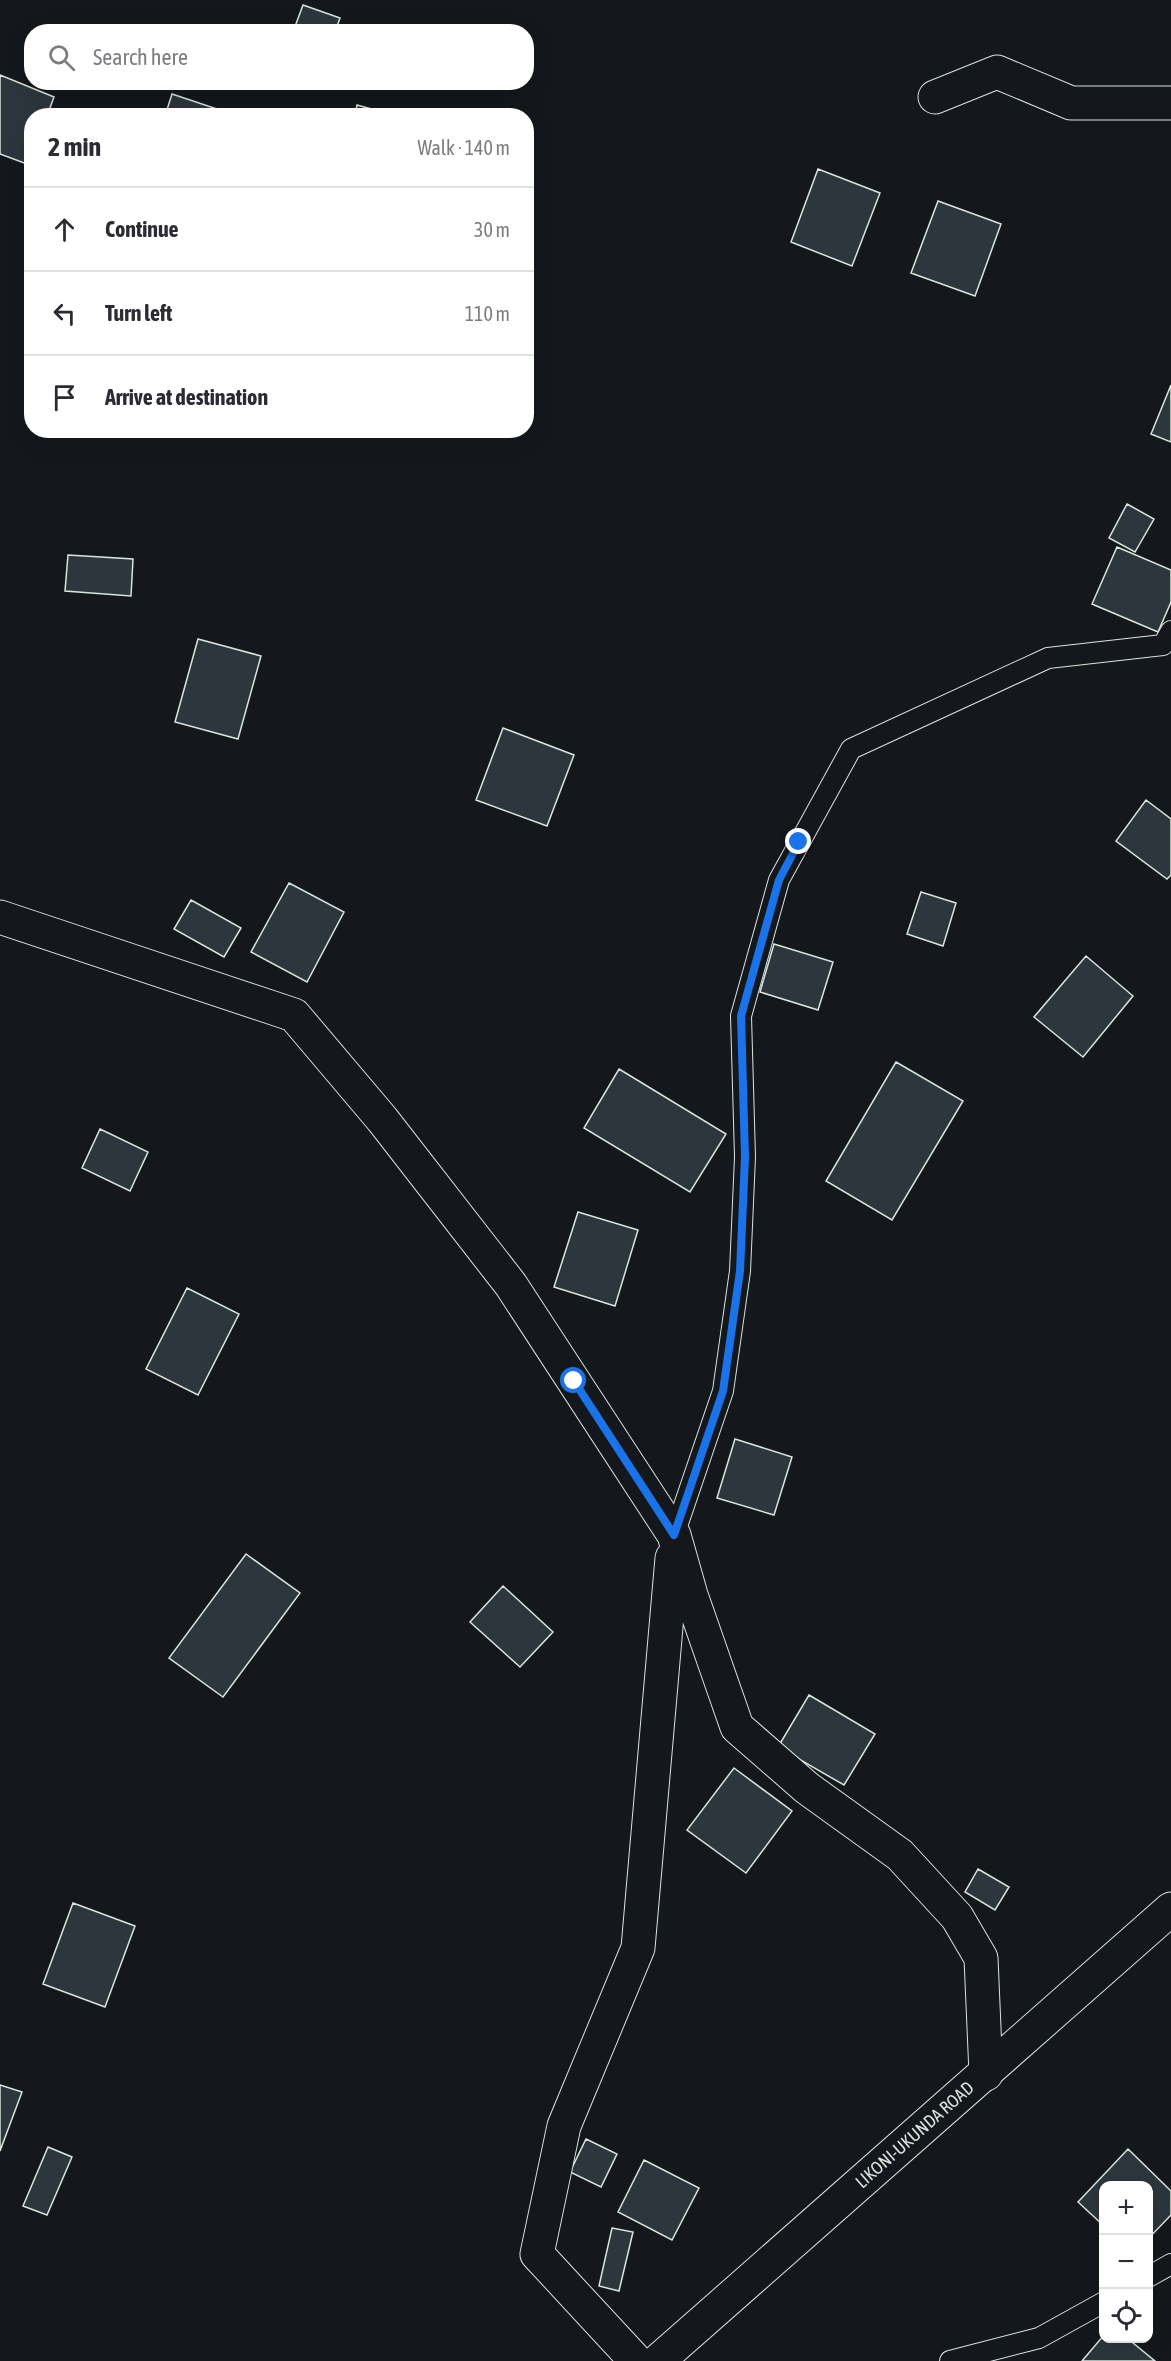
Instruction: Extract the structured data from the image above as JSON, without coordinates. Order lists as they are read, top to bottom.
{
  "streets": {
    "main road": ["LIKONI-UKUNDA ROAD"]
  },
  "page": {
    "search": "Search here",
    "heading": ["2 min", "Walk · 140 m"],
    "list": [
      ["Continue", "30 m"],
      ["Turn left", "110 m"],
      "Arrive at destination"
    ],
    "map_buttons": ["+", "−"]
  }
}
